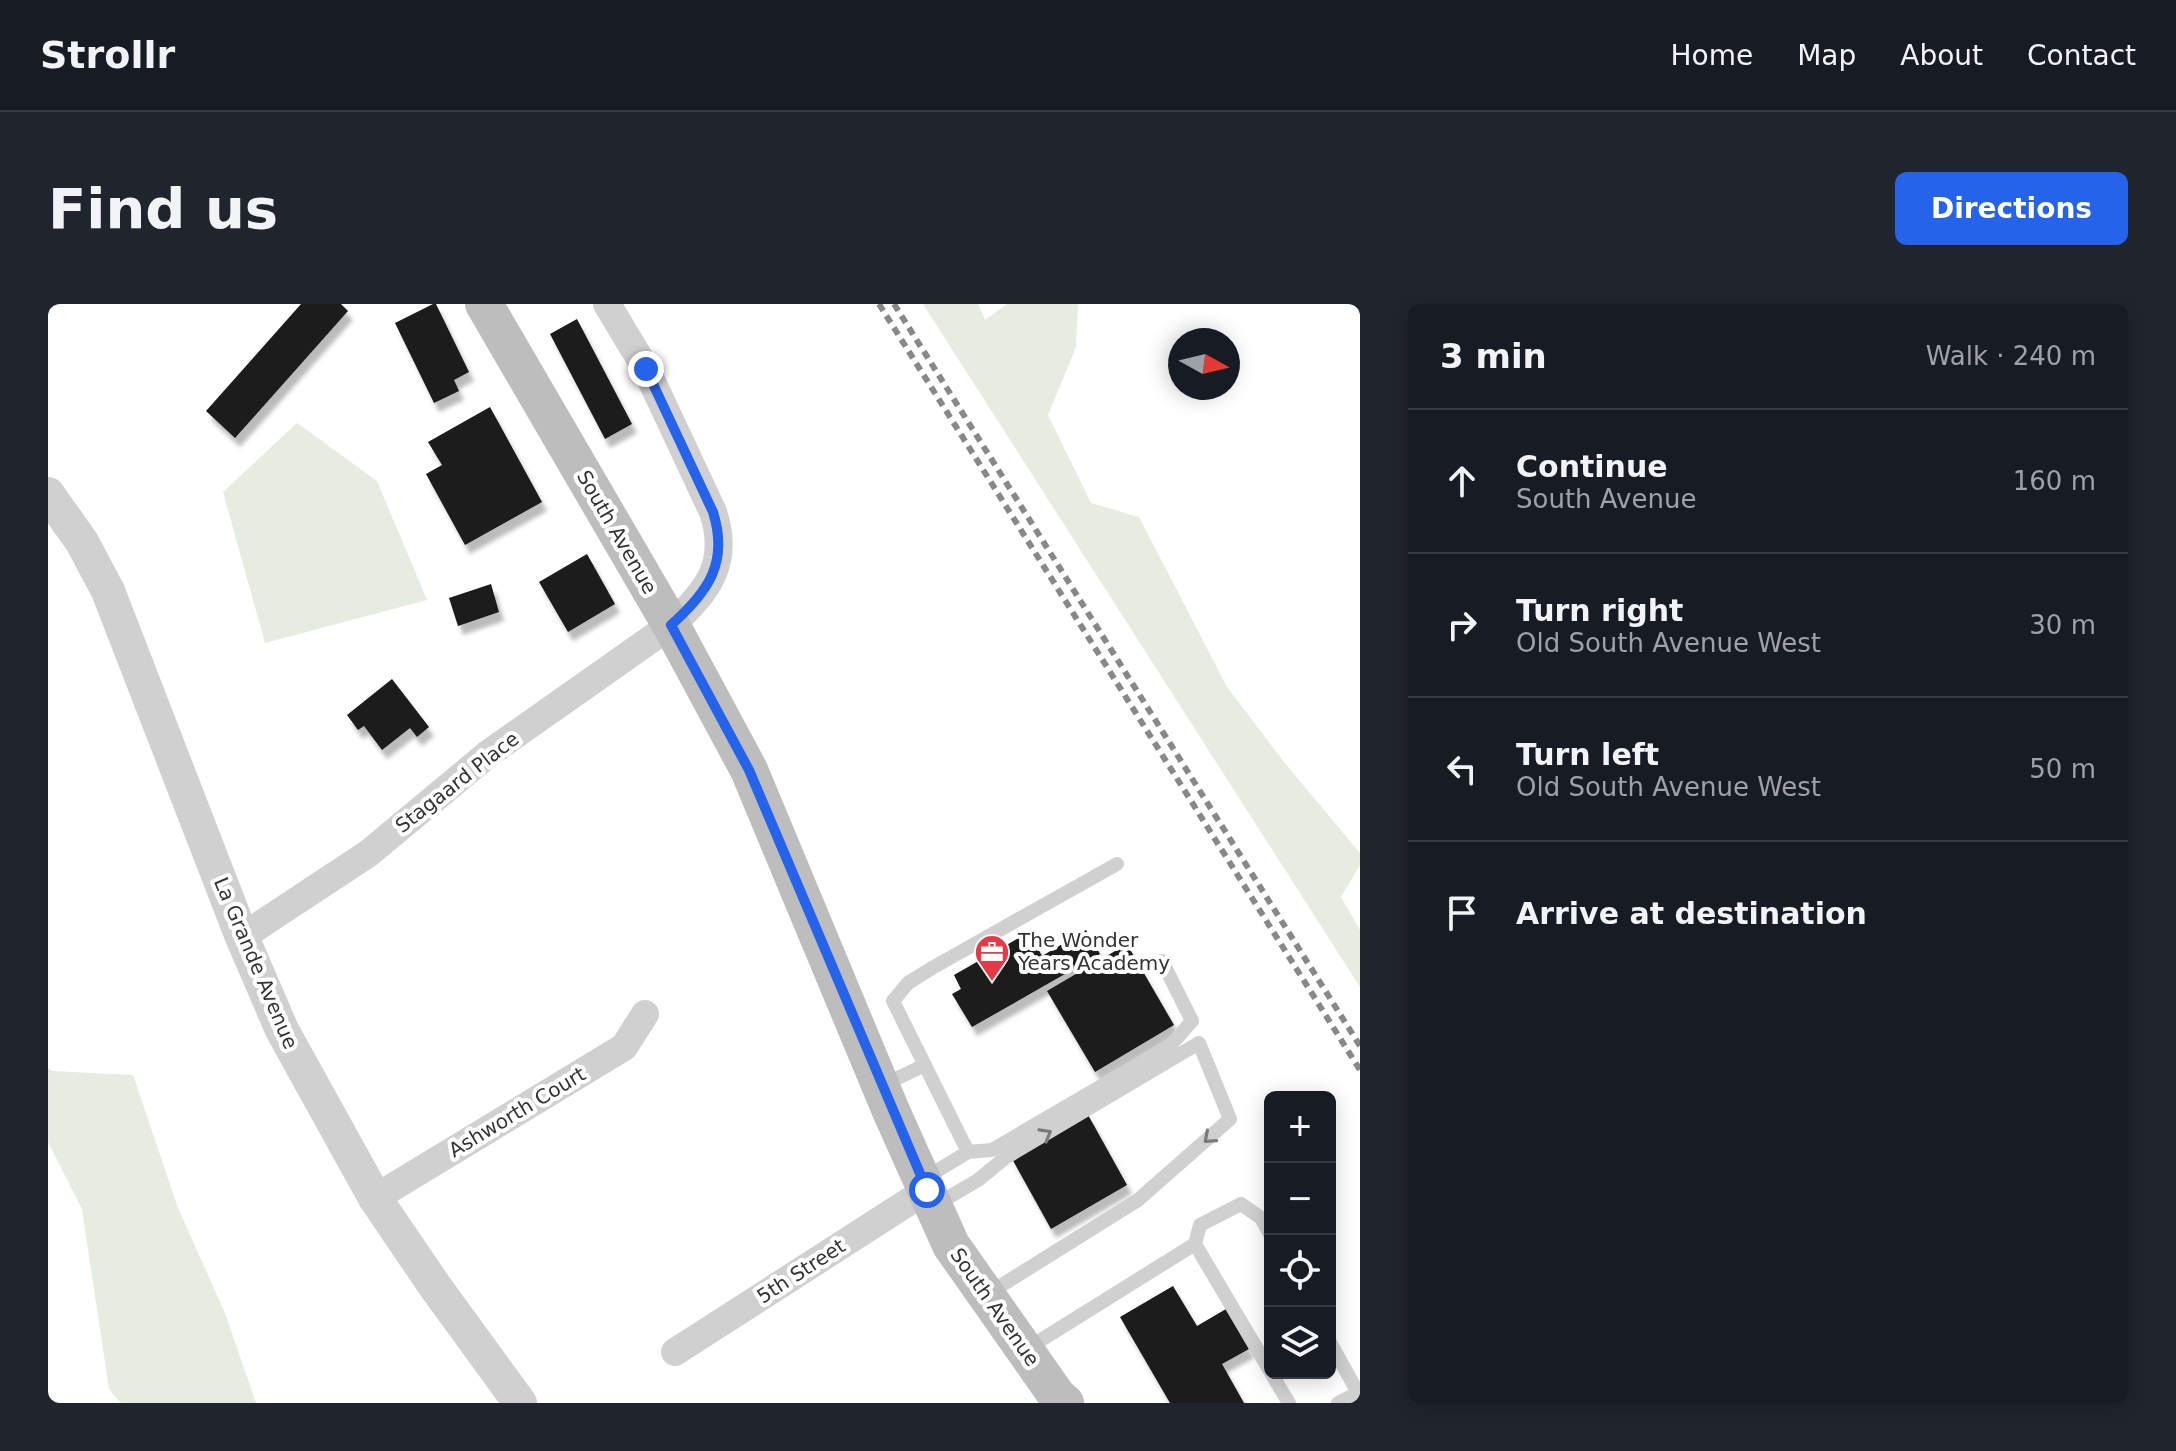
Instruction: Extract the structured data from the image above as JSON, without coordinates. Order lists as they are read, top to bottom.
{
  "streets": {
    "main road": ["South Avenue"],
    "street": [
      "Stagaard Place",
      "La Grande Avenue",
      "Ashworth Court",
      "5th Street"
    ]
  },
  "crossings": [
    ["South Avenue", "Stagaard Place"],
    ["South Avenue", "5th Street"],
    ["Stagaard Place", "La Grande Avenue"],
    ["La Grande Avenue", "Ashworth Court"]
  ],
  "places": {
    "office": ["The Wonder Years Academy"]
  },
  "north": "right",
  "page": {
    "header": "Strollr",
    "nav": [
      "Home",
      "Map",
      "About",
      "Contact"
    ],
    "buttons": "Directions",
    "title": "Find us",
    "heading": ["3 min", "Walk · 240 m"],
    "list": [
      ["Continue", "South Avenue", "160 m"],
      ["Turn right", "Old South Avenue West", "30 m"],
      ["Turn left", "Old South Avenue West", "50 m"],
      "Arrive at destination"
    ],
    "map_buttons": ["+", "−"]
  }
}
